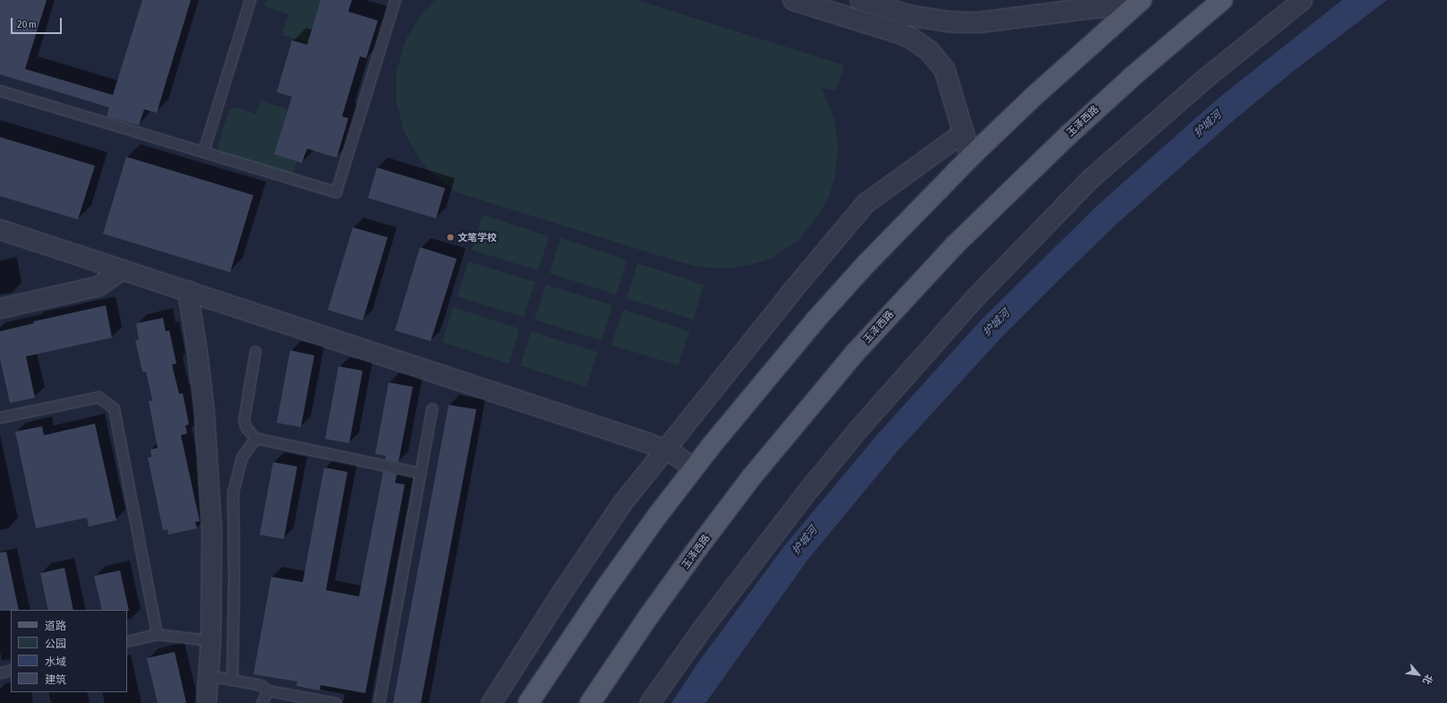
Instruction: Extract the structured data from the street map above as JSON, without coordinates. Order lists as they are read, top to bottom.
{
  "streets": {
    "main road": ["玉泽西路"]
  },
  "water": ["护城河"],
  "places": ["文笔学校"],
  "legend": [
    "道路",
    "公园",
    "水域",
    "建筑"
  ],
  "scale_bar": "20 m",
  "north": "bottom right"
}
